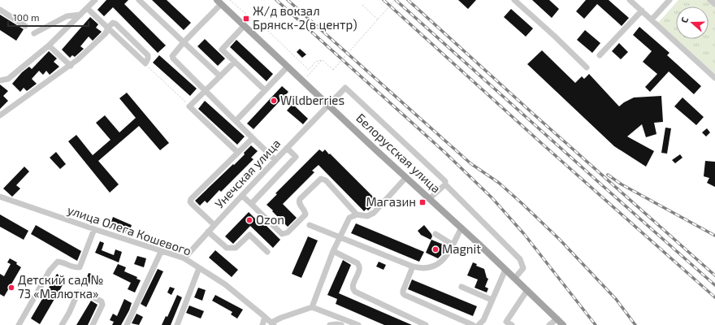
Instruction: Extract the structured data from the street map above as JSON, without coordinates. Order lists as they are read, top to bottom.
{
  "streets": {
    "main road": ["Белорусская улица"],
    "street": ["Унечская улица", "улица Олега Кошевого"]
  },
  "crossings": [
    ["Белорусская улица", "Унечская улица"],
    ["Унечская улица", "улица Олега Кошевого"]
  ],
  "places": {
    "transit": ["Ж/д вокзал Брянск-2(в центр)", "Магазин"],
    "other": [
      "Wildberries",
      "Ozon",
      "Magnit",
      "Детский сад № 73 «Малютка»"
    ]
  },
  "scale_bar": "100 m",
  "north": "left"
}
